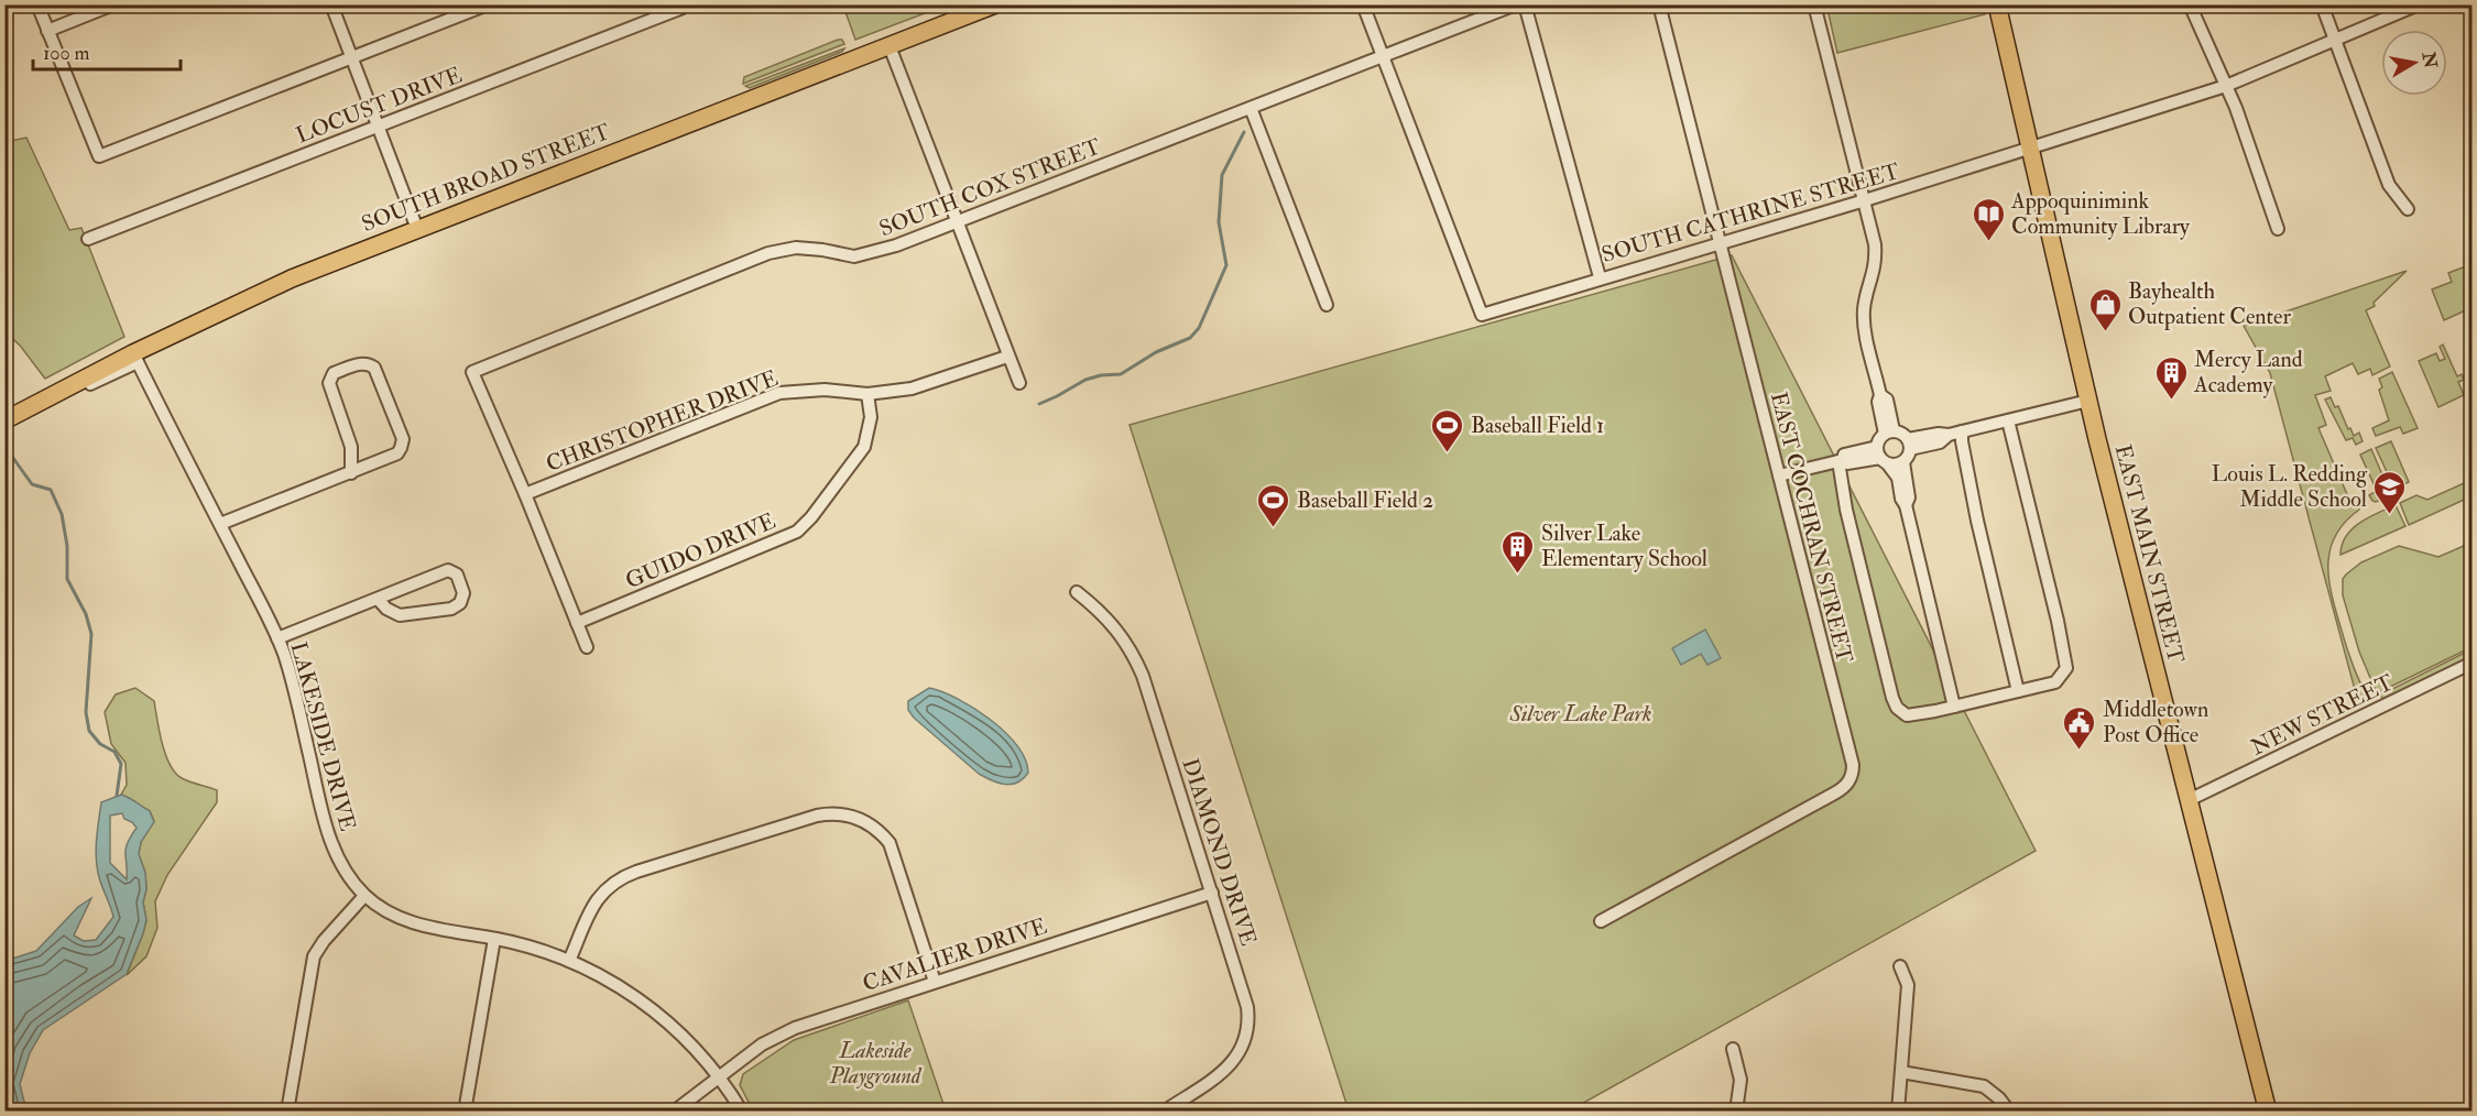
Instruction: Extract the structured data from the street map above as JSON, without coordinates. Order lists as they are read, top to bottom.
{
  "streets": {
    "main road": ["SOUTH BROAD STREET", "EAST MAIN STREET"],
    "street": [
      "LOCUST DRIVE",
      "SOUTH COX STREET",
      "SOUTH CATHRINE STREET",
      "CHRISTOPHER DRIVE",
      "EAST COCHRAN STREET",
      "GUIDO DRIVE",
      "NEW STREET",
      "LAKESIDE DRIVE",
      "DIAMOND DRIVE",
      "CAVALIER DRIVE"
    ]
  },
  "crossings": [
    ["SOUTH BROAD STREET", "LAKESIDE DRIVE"],
    ["SOUTH COX STREET", "SOUTH CATHRINE STREET"],
    ["SOUTH COX STREET", "CHRISTOPHER DRIVE"],
    ["SOUTH CATHRINE STREET", "EAST COCHRAN STREET"],
    ["SOUTH CATHRINE STREET", "EAST MAIN STREET"],
    ["CHRISTOPHER DRIVE", "GUIDO DRIVE"],
    ["EAST MAIN STREET", "NEW STREET"],
    ["LAKESIDE DRIVE", "CAVALIER DRIVE"],
    ["DIAMOND DRIVE", "CAVALIER DRIVE"]
  ],
  "parks": ["Silver Lake Park", "Lakeside Playground"],
  "places": {
    "library": ["Appoquinimink Community Library"],
    "shop": ["Bayhealth Outpatient Center"],
    "building": ["Mercy Land Academy", "Silver Lake Elementary School"],
    "sports": ["Baseball Field 1", "Baseball Field 2"],
    "school or university": ["Louis L. Redding Middle School"],
    "public building": ["Middletown Post Office"]
  },
  "scale_bar": "100 m",
  "north": "right"
}
